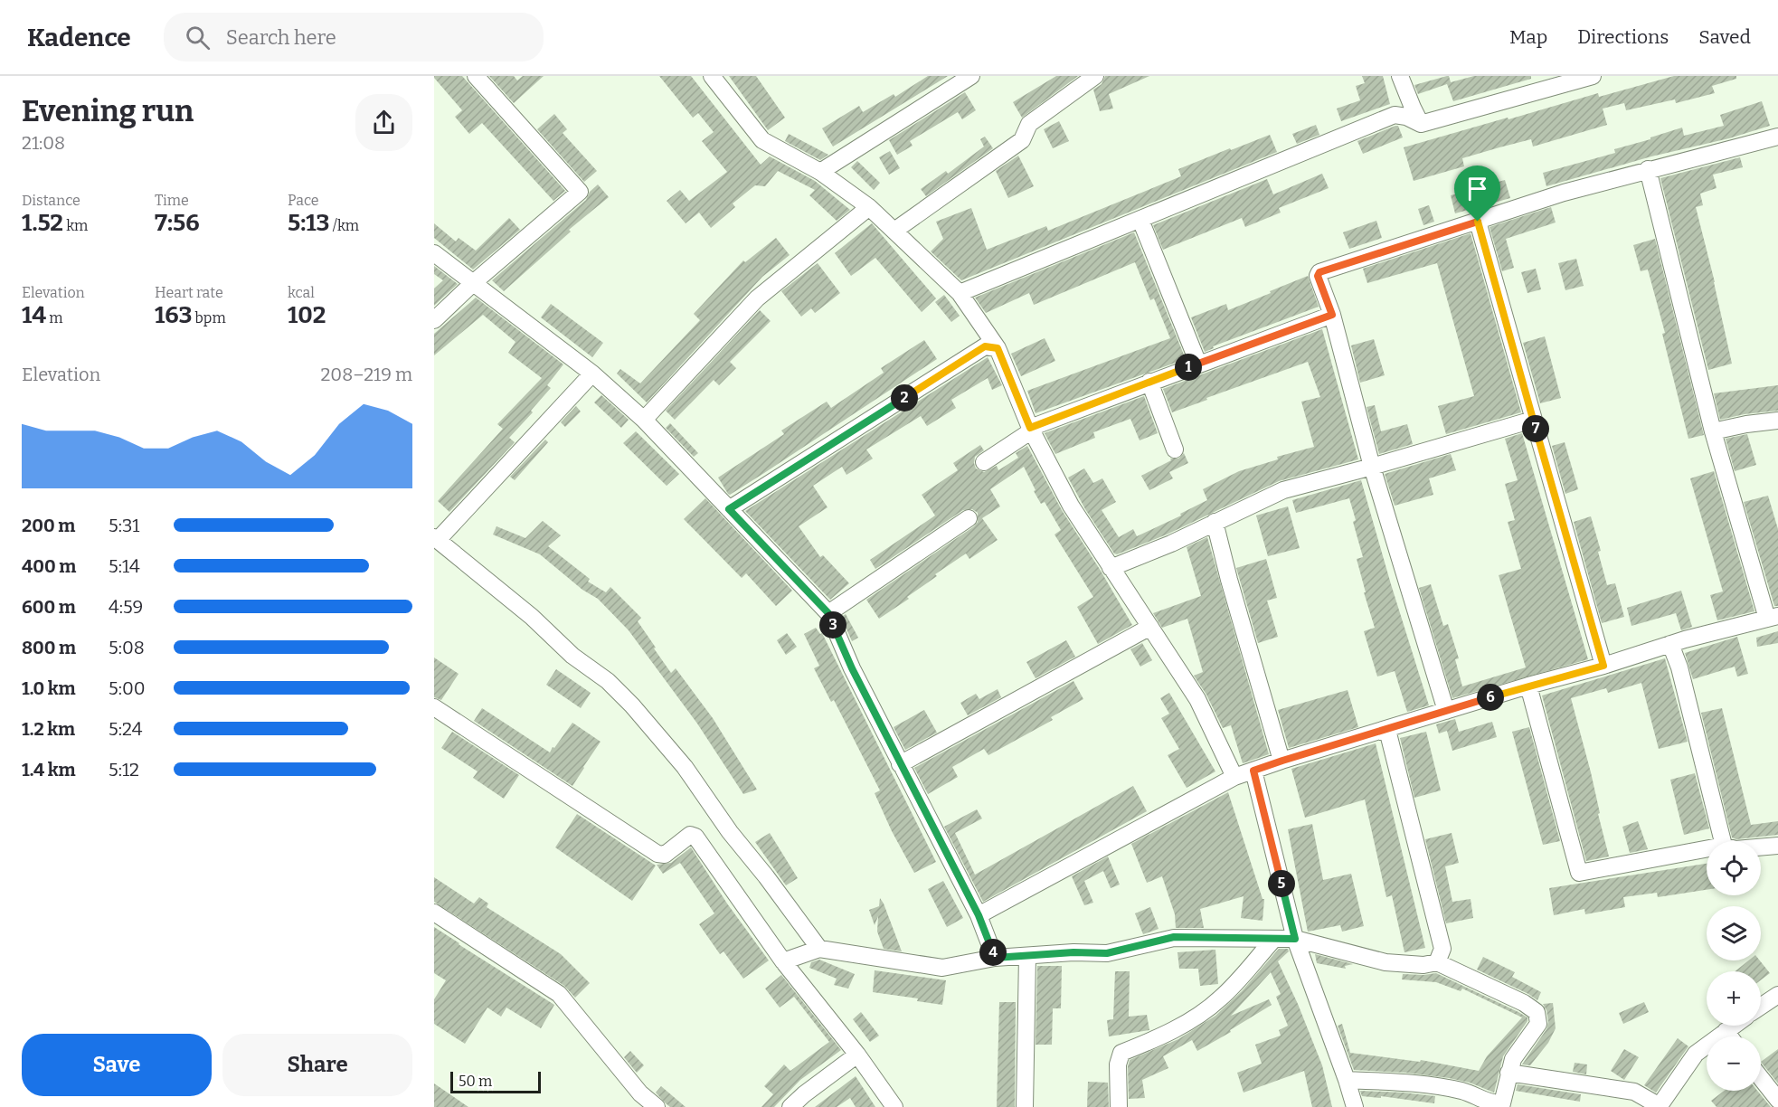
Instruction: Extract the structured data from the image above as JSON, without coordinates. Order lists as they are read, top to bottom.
{
  "scale_bar": "50 m",
  "page": {
    "header": "Kadence",
    "search": "Search here",
    "nav": ["Map", "Directions", "Saved"],
    "heading": ["Evening run", "21:08"],
    "stats": [
      ["Distance", "1.52 km"],
      ["Time", "7:56"],
      ["Pace", "5:13 /km"],
      ["Elevation", "14 m"],
      ["Heart rate", "163 bpm"],
      ["kcal", "102"]
    ],
    "chart": ["Elevation", "208–219 m"],
    "pins": [
      "1",
      "2",
      "7",
      "3",
      "6",
      "5",
      "4"
    ],
    "list": [
      {
        "name": "200 m",
        "note": "5:31"
      },
      {
        "name": "400 m",
        "note": "5:14"
      },
      {
        "name": "600 m",
        "note": "4:59"
      },
      {
        "name": "800 m",
        "note": "5:08"
      },
      {
        "name": "1.0 km",
        "note": "5:00"
      },
      {
        "name": "1.2 km",
        "note": "5:24"
      },
      {
        "name": "1.4 km",
        "note": "5:12"
      }
    ],
    "map_buttons": ["+", "−"],
    "buttons": ["Save", "Share"],
    "scale": "50 m"
  }
}
